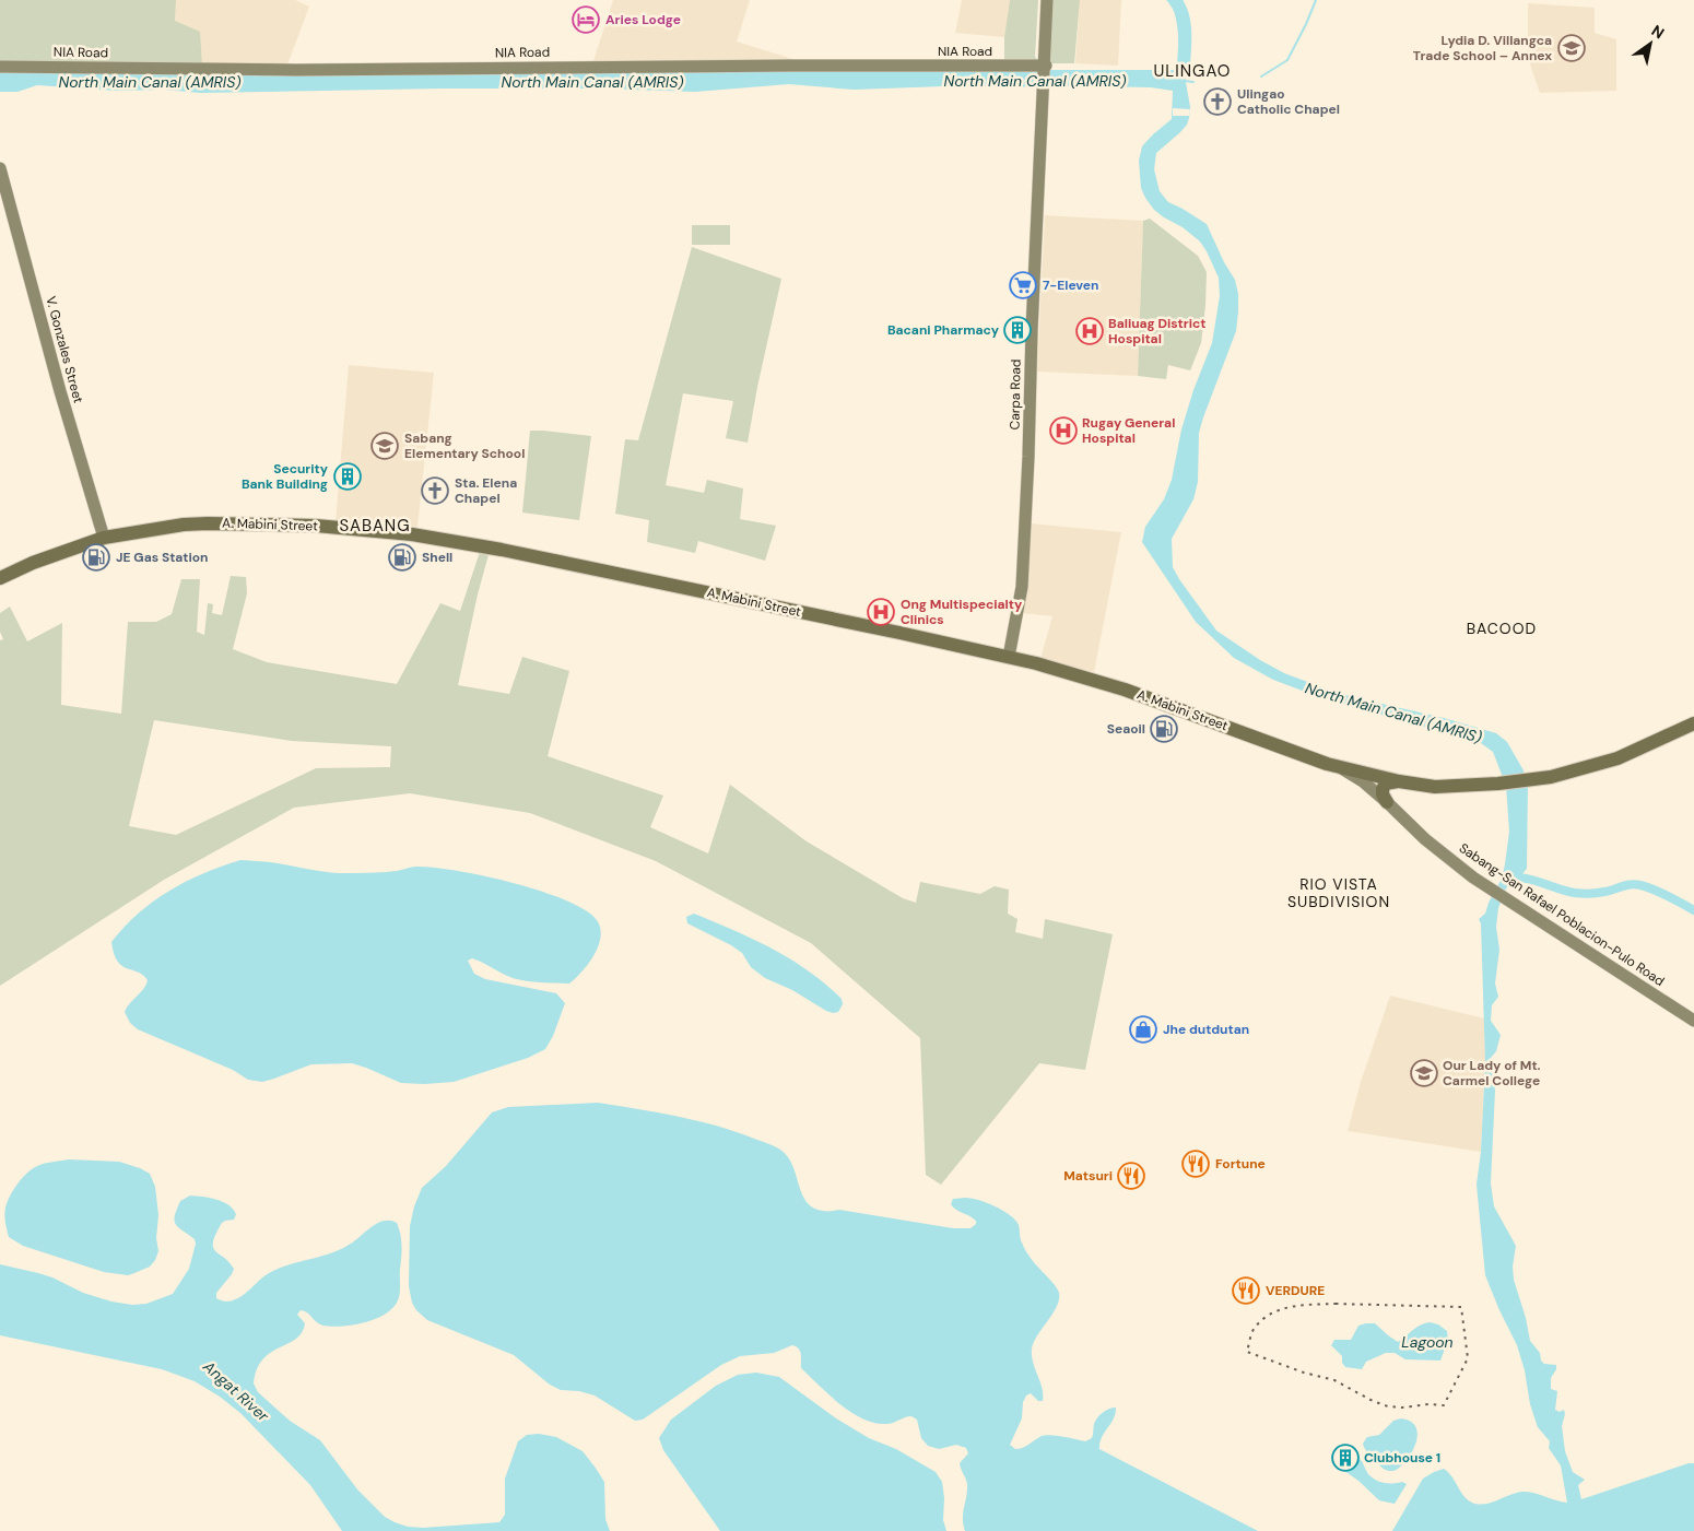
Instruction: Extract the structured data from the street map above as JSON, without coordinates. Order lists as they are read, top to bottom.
{
  "streets": {
    "main road": ["A. Mabini Street"],
    "street": [
      "NIA Road",
      "V. Gonzales Street",
      "Carpa Road",
      "Sabang-San Rafael Poblacion-Pulo Road"
    ]
  },
  "crossings": [
    ["NIA Road", "Carpa Road"],
    ["V. Gonzales Street", "A. Mabini Street"],
    ["Carpa Road", "A. Mabini Street"],
    ["A. Mabini Street", "Sabang-San Rafael Poblacion-Pulo Road"]
  ],
  "districts": [
    "ULINGAO",
    "SABANG",
    "BACOOD",
    "RIO VISTA SUBDIVISION"
  ],
  "water": ["North Main Canal (AMRIS)", "Lagoon", "Angat River"],
  "places": {
    "hotel": ["Aries Lodge"],
    "school or university": ["Lydia D. Villangca Trade School – Annex", "Sabang Elementary School", "Our Lady of Mt. Carmel College"],
    "church": ["Ulingao Catholic Chapel", "Sta. Elena Chapel"],
    "supermarket": ["7-Eleven"],
    "building": ["Bacani Pharmacy", "Security Bank Building", "Clubhouse 1"],
    "hospital": ["Baliuag District Hospital", "Rugay General Hospital", "Ong Multispecialty Clinics"],
    "fuel station": ["JE Gas Station", "Shell", "Seaoil"],
    "shop": ["Jhe dutdutan"],
    "restaurant": ["Fortune", "Matsuri", "VERDURE"]
  },
  "north": "top right"
}
